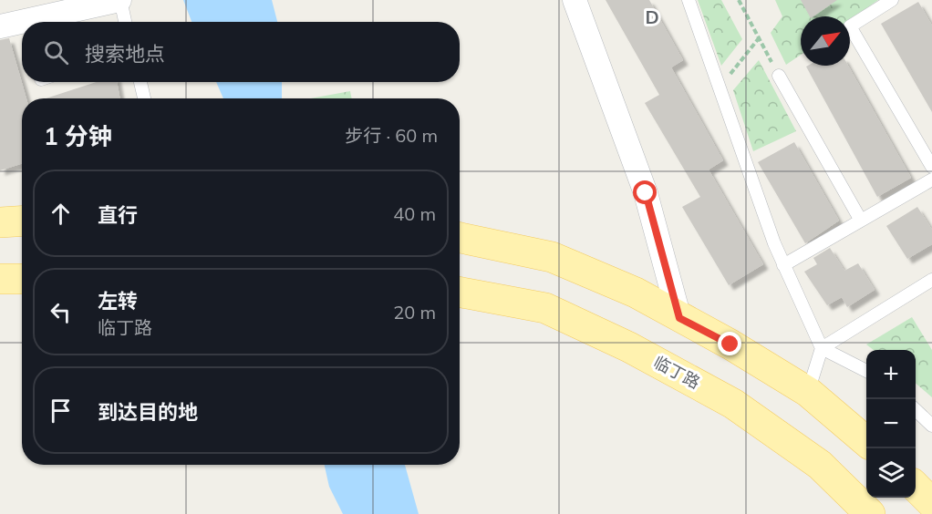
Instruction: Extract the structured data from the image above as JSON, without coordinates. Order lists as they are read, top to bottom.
{
  "streets": {
    "main road": ["临丁路"]
  },
  "north": "top right",
  "page": {
    "search": "搜索地点",
    "heading": ["1 分钟", "步行 · 60 m"],
    "list": [
      ["直行", "40 m"],
      ["左转", "临丁路", "20 m"],
      "到达目的地"
    ],
    "map_buttons": ["+", "−"]
  },
  "grid": {
    "columns": ["D"]
  }
}
